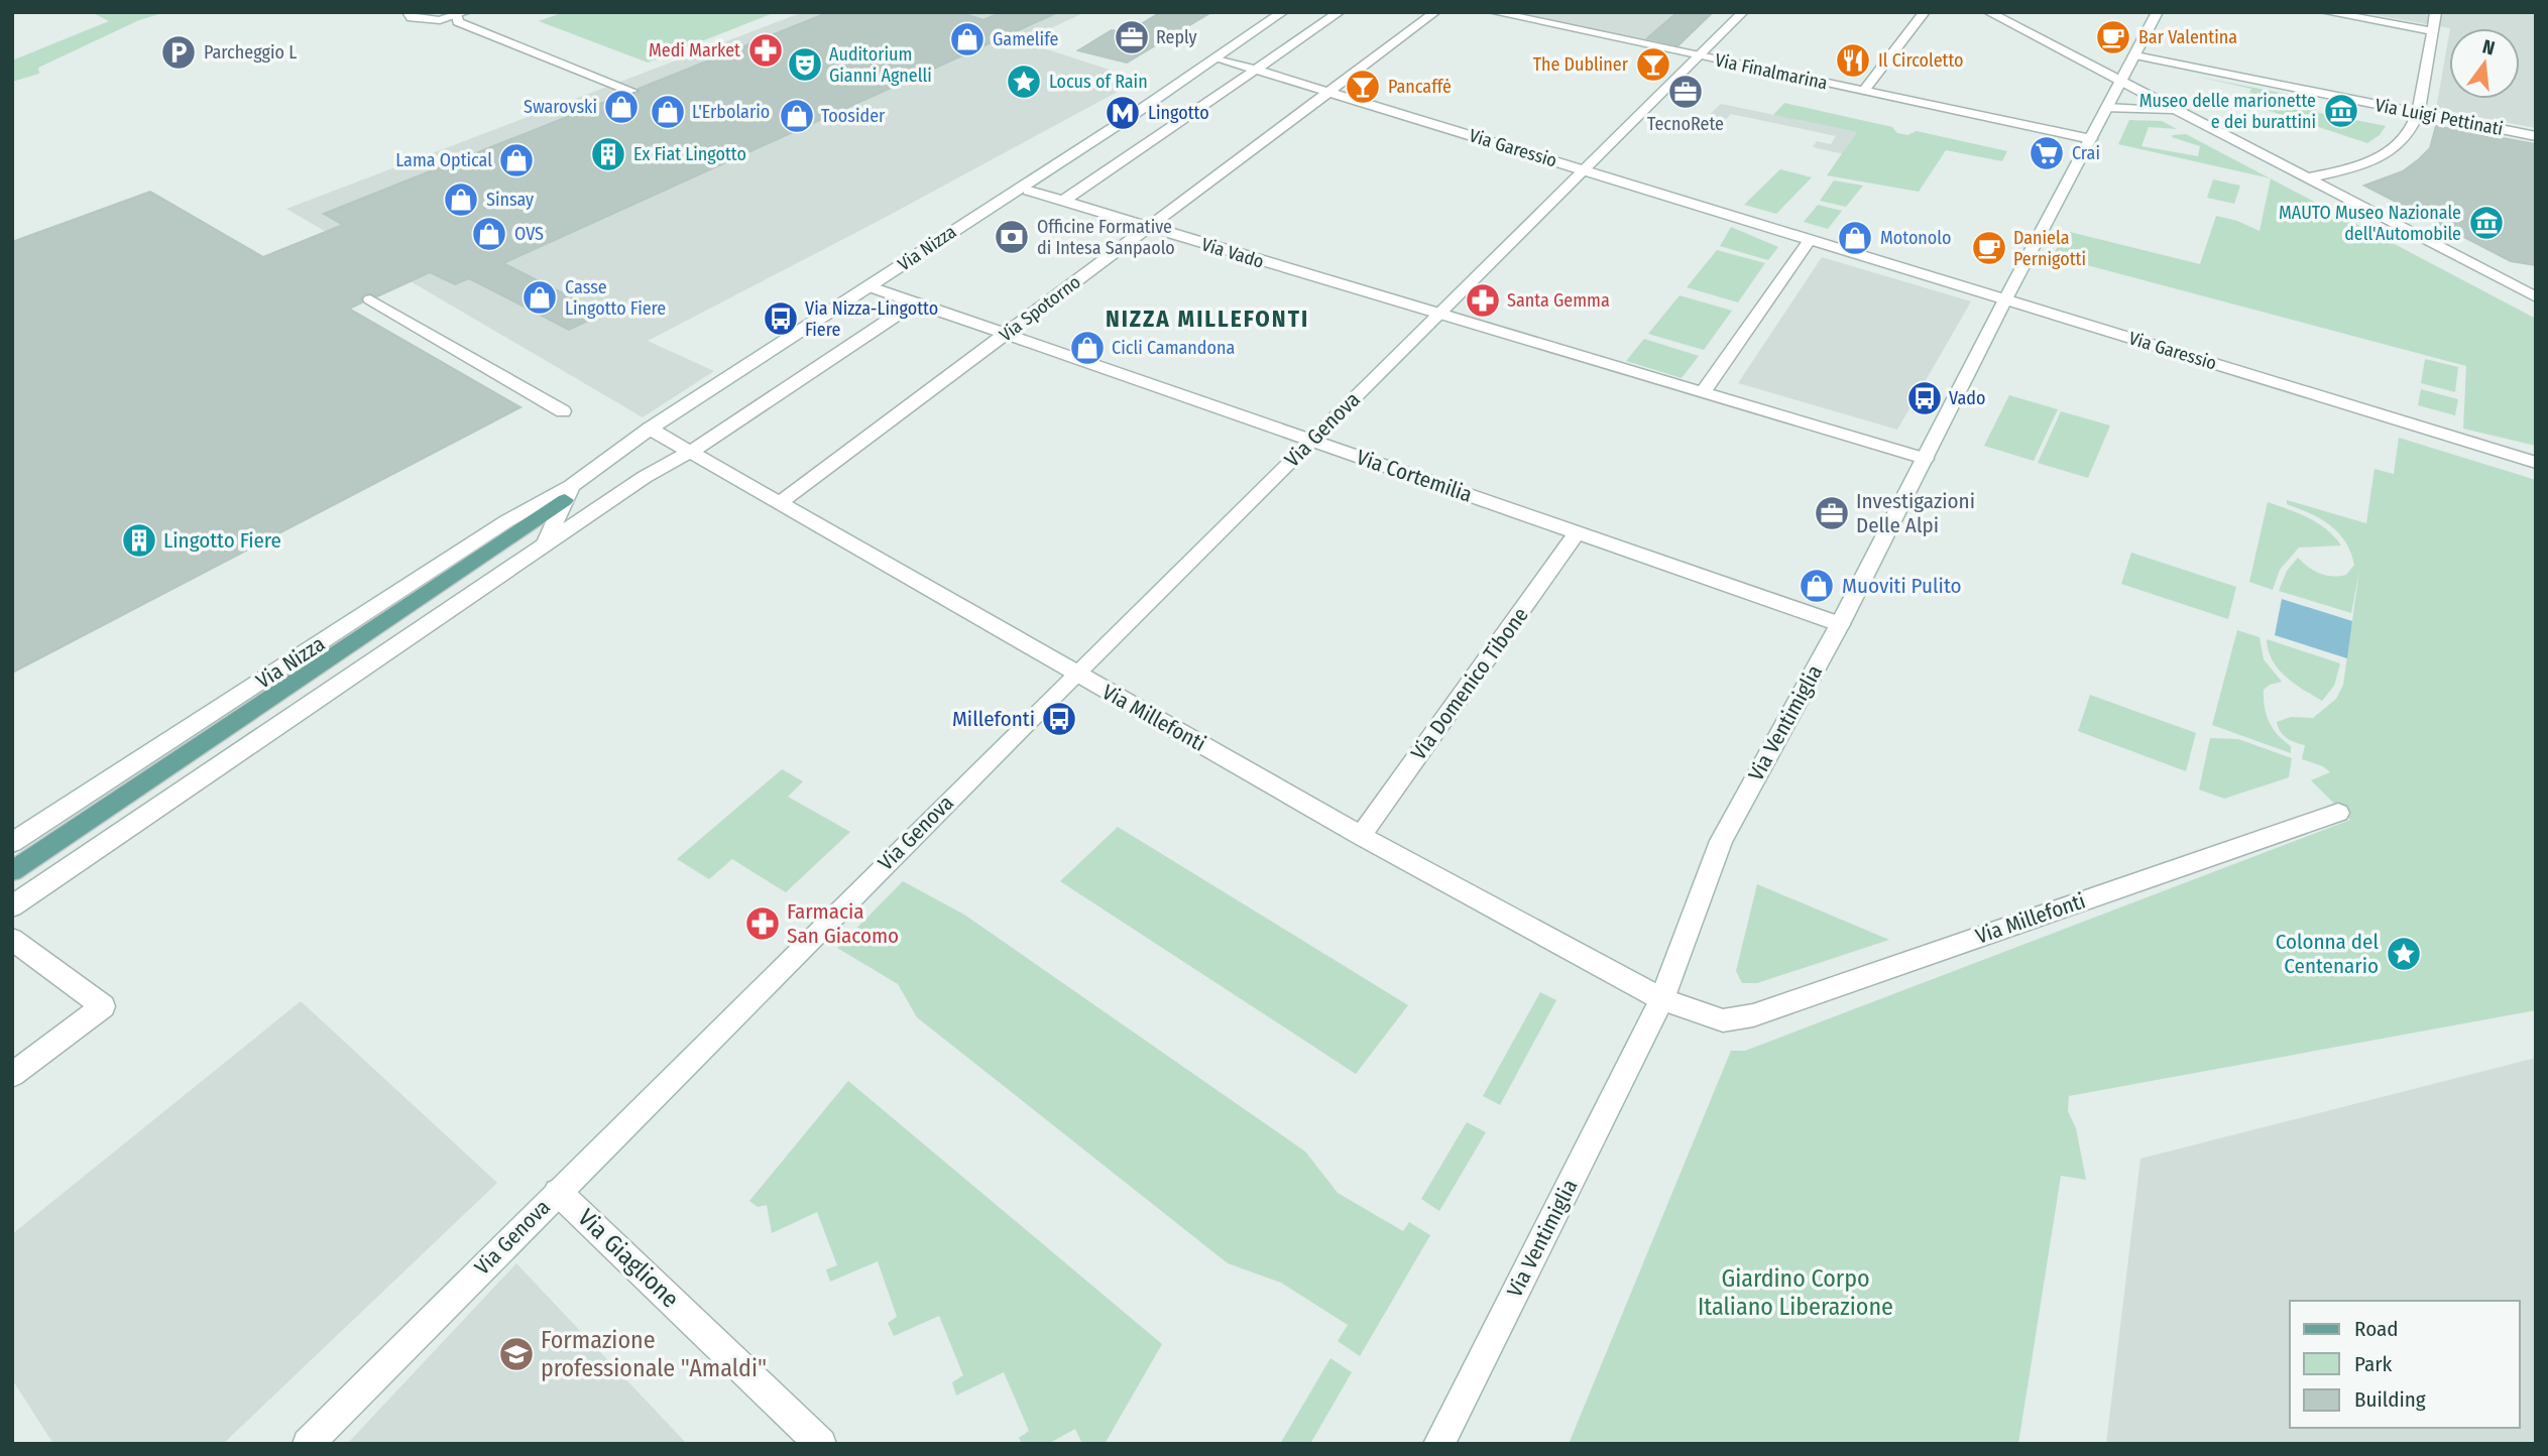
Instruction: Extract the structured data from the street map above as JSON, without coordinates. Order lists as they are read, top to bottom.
{
  "streets": {
    "street": [
      "Via Finalmarina",
      "Via Luigi Pettinati",
      "Via Garessio",
      "Via Nizza",
      "Via Vado",
      "Via Spotorno",
      "Via Genova",
      "Via Cortemilia",
      "Via Domenico Tibone",
      "Via Millefonti",
      "Via Ventimiglia",
      "Via Giaglione"
    ]
  },
  "crossings": [
    ["Via Finalmarina", "Via Genova"],
    ["Via Finalmarina", "Via Ventimiglia"],
    ["Via Luigi Pettinati", "Via Ventimiglia"],
    ["Via Garessio", "Via Nizza"],
    ["Via Garessio", "Via Spotorno"],
    ["Via Garessio", "Via Genova"],
    ["Via Garessio", "Via Ventimiglia"],
    ["Via Nizza", "Via Cortemilia"],
    ["Via Nizza", "Via Millefonti"],
    ["Via Vado", "Via Spotorno"],
    ["Via Vado", "Via Genova"],
    ["Via Spotorno", "Via Cortemilia"],
    ["Via Spotorno", "Via Millefonti"],
    ["Via Genova", "Via Cortemilia"],
    ["Via Genova", "Via Millefonti"],
    ["Via Genova", "Via Giaglione"],
    ["Via Cortemilia", "Via Domenico Tibone"],
    ["Via Cortemilia", "Via Ventimiglia"],
    ["Via Domenico Tibone", "Via Millefonti"],
    ["Via Millefonti", "Via Ventimiglia"]
  ],
  "districts": ["NIZZA MILLEFONTI"],
  "parks": ["Giardino Corpo Italiano Liberazione"],
  "places": {
    "office": ["Reply", "TecnoRete", "Investigazioni Delle Alpi"],
    "cafe": ["Bar Valentina", "Daniela Pernigotti"],
    "shop": [
      "Gamelife",
      "Swarovski",
      "L'Erbolario",
      "Toosider",
      "Lama Optical",
      "Sinsay",
      "OVS",
      "Motonolo",
      "Casse Lingotto Fiere",
      "Cicli Camandona",
      "Muoviti Pulito"
    ],
    "pharmacy": ["Medi Market", "Santa Gemma", "Farmacia San Giacomo"],
    "parking": ["Parcheggio L"],
    "restaurant": ["Il Circoletto"],
    "theatre": ["Auditorium Gianni Agnelli"],
    "bar": ["The Dubliner", "Pancaffė"],
    "place": ["Locus of Rain", "Colonna del Centenario"],
    "museum": ["Museo delle marionette e dei burattini", "MAUTO Museo Nazionale dell'Automobile"],
    "metro station": ["Lingotto"],
    "supermarket": ["Crai"],
    "building": ["Ex Fiat Lingotto", "Lingotto Fiere"],
    "bank": ["Officine Formative di Intesa Sanpaolo"],
    "bus stop": ["Via Nizza-Lingotto Fiere", "Vado", "Millefonti"],
    "school or university": ["Formazione professionale \"Amaldi\""]
  },
  "legend": ["Road", "Park", "Building"],
  "north": "top"
}
